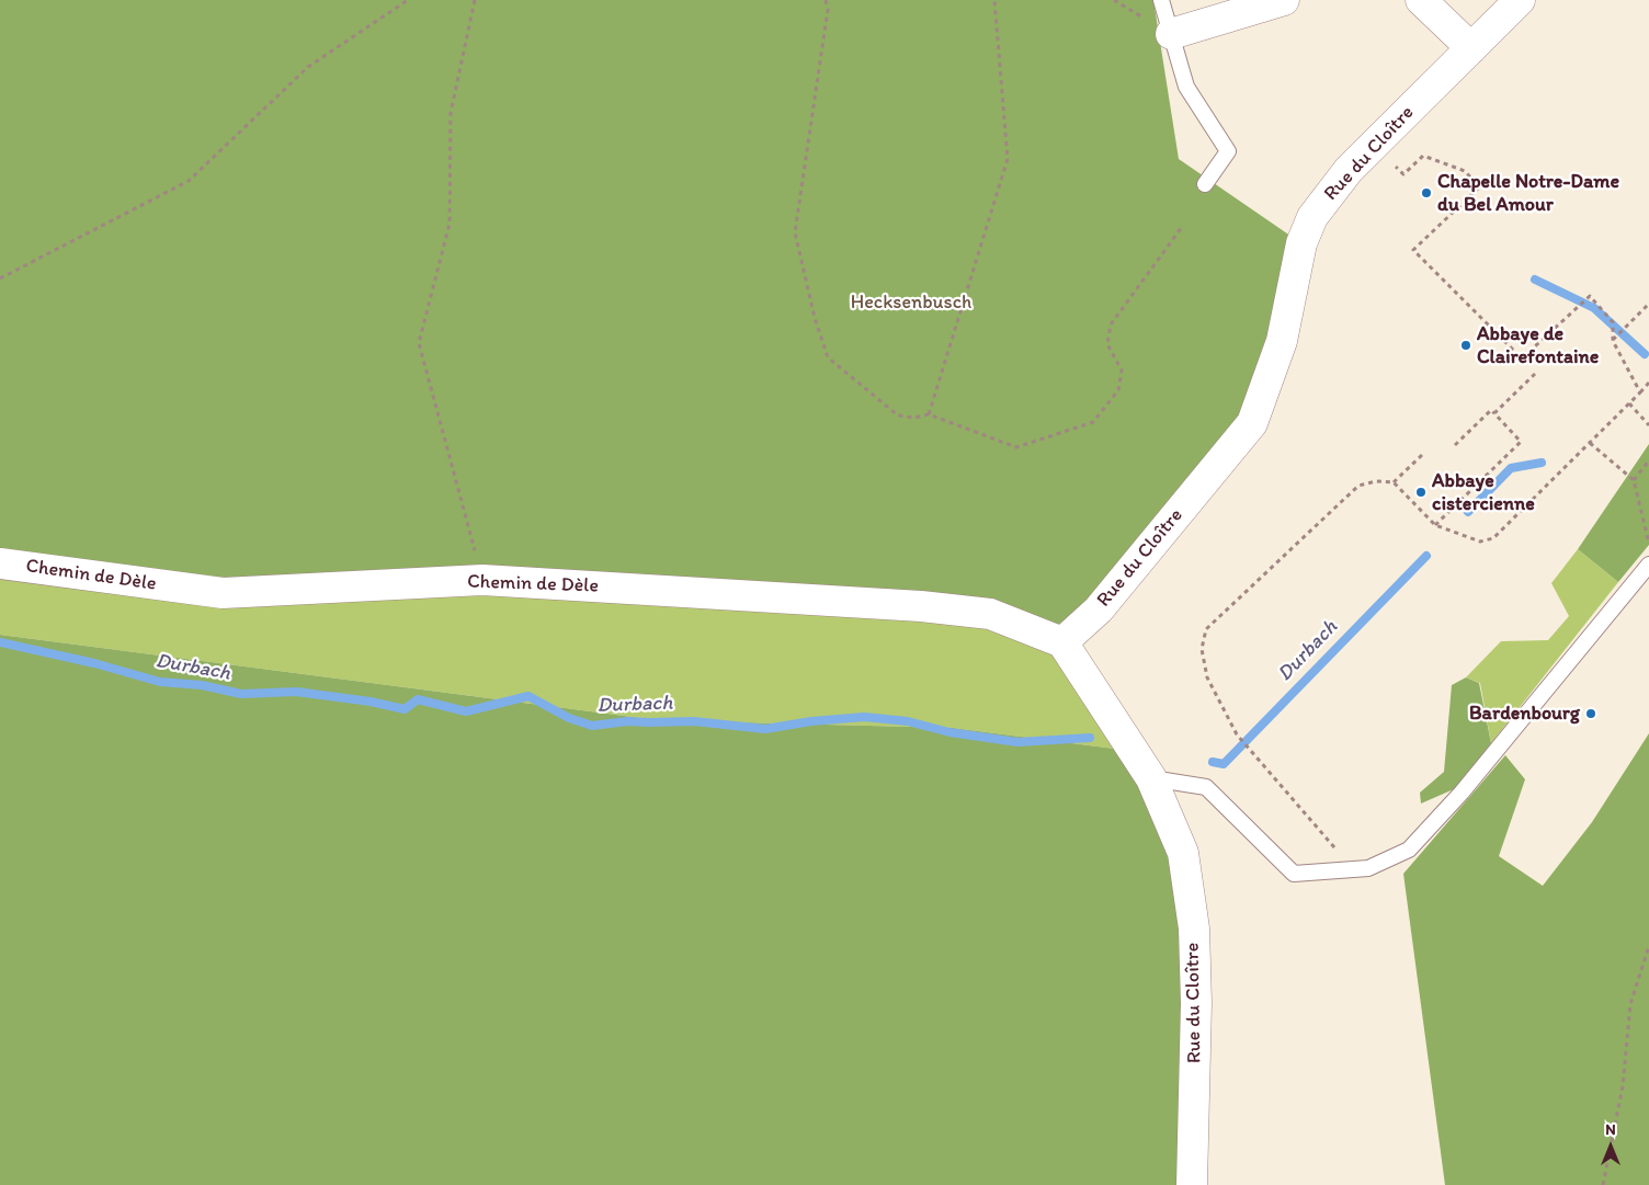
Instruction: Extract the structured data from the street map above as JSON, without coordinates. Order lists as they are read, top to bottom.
{
  "streets": {
    "street": ["Rue du Cloître", "Chemin de Dèle"]
  },
  "crossings": [
    ["Rue du Cloître", "Chemin de Dèle"]
  ],
  "water": ["Durbach"],
  "parks": ["Hecksenbusch"],
  "places": [
    "Chapelle Notre-Dame du Bel Amour",
    "Abbaye de Clairefontaine",
    "Abbaye cistercienne",
    "Bardenbourg"
  ],
  "north": "top"
}
